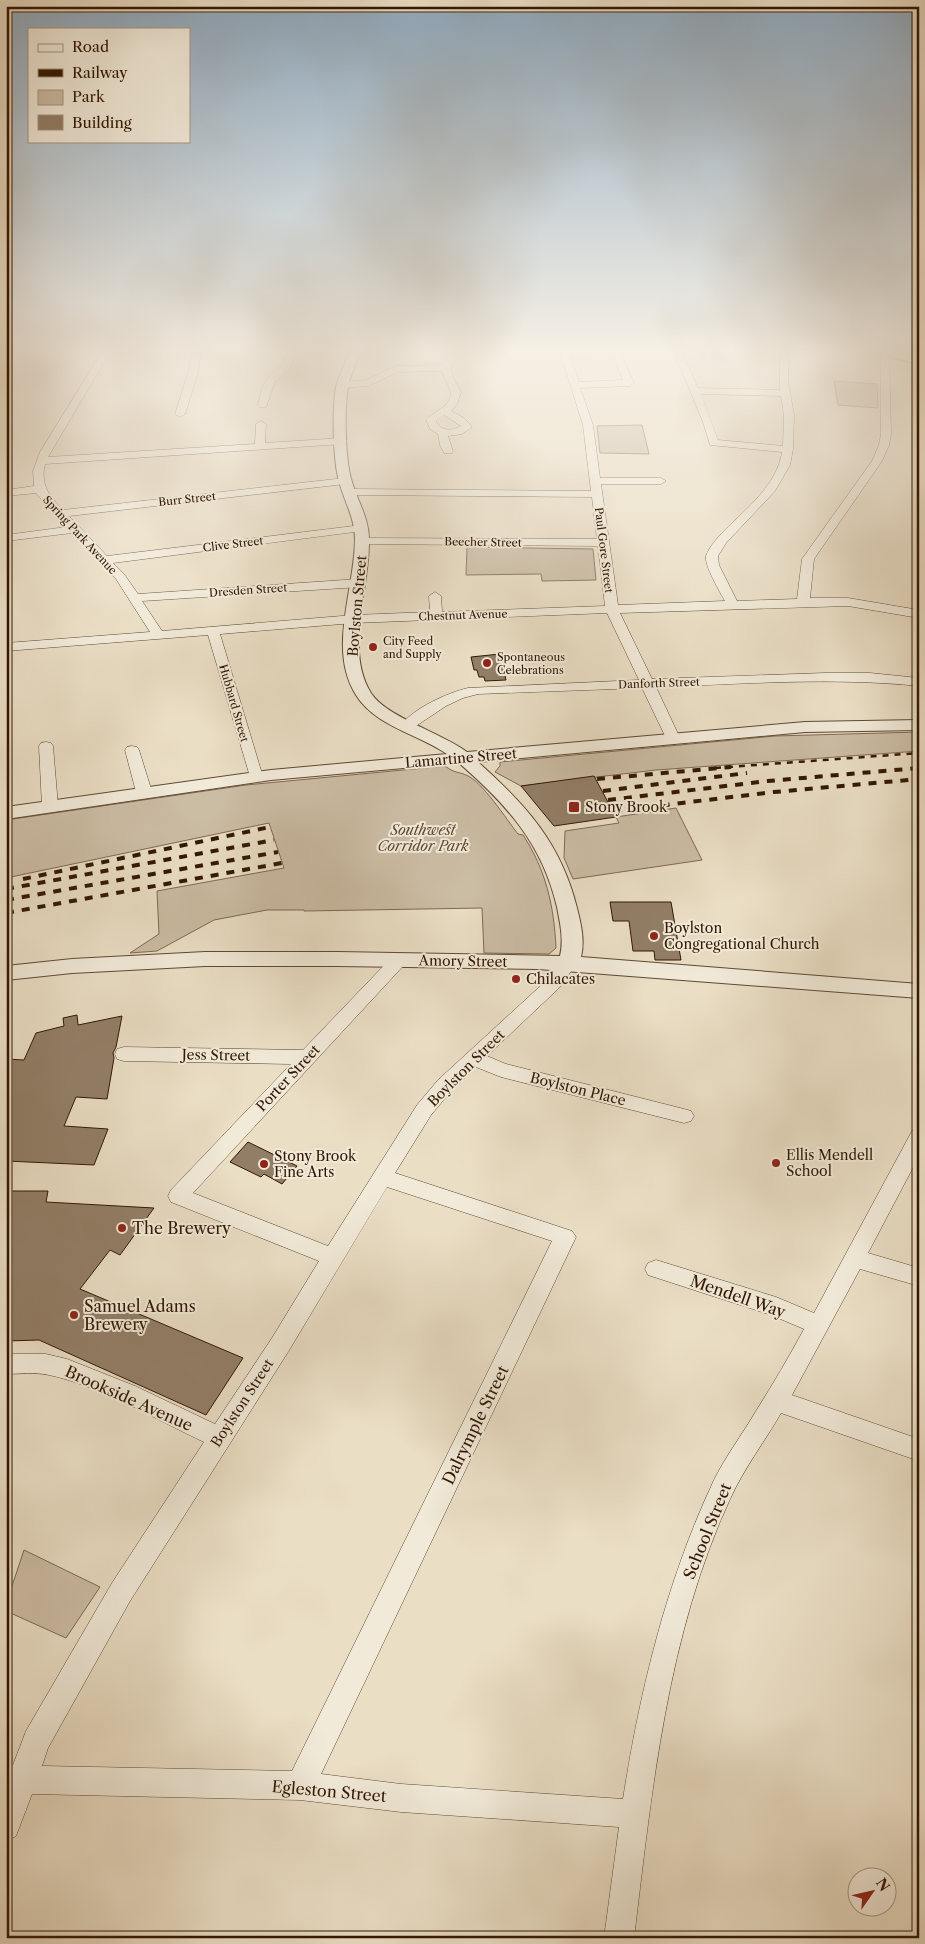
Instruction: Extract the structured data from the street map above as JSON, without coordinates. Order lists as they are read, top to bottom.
{
  "streets": {
    "street": [
      "Burr Street",
      "Spring Park Avenue",
      "Beecher Street",
      "Clive Street",
      "Paul Gore Street",
      "Dresden Street",
      "Boylston Street",
      "Chestnut Avenue",
      "Danforth Street",
      "Hubbard Street",
      "Lamartine Street",
      "Amory Street",
      "Jess Street",
      "Porter Street",
      "Boylston Place",
      "Mendell Way",
      "Brookside Avenue",
      "Dalrymple Street",
      "School Street",
      "Egleston Street"
    ]
  },
  "crossings": [
    ["Burr Street", "Spring Park Avenue"],
    ["Burr Street", "Paul Gore Street"],
    ["Burr Street", "Boylston Street"],
    ["Spring Park Avenue", "Clive Street"],
    ["Spring Park Avenue", "Dresden Street"],
    ["Spring Park Avenue", "Chestnut Avenue"],
    ["Beecher Street", "Clive Street"],
    ["Beecher Street", "Paul Gore Street"],
    ["Beecher Street", "Boylston Street"],
    ["Clive Street", "Boylston Street"],
    ["Paul Gore Street", "Chestnut Avenue"],
    ["Paul Gore Street", "Danforth Street"],
    ["Paul Gore Street", "Lamartine Street"],
    ["Dresden Street", "Boylston Street"],
    ["Boylston Street", "Chestnut Avenue"],
    ["Boylston Street", "Danforth Street"],
    ["Boylston Street", "Lamartine Street"],
    ["Boylston Street", "Amory Street"],
    ["Boylston Street", "Porter Street"],
    ["Boylston Street", "Boylston Place"],
    ["Boylston Street", "Brookside Avenue"],
    ["Boylston Street", "Dalrymple Street"],
    ["Boylston Street", "Egleston Street"],
    ["Chestnut Avenue", "Hubbard Street"],
    ["Hubbard Street", "Lamartine Street"],
    ["Amory Street", "Porter Street"],
    ["Jess Street", "Porter Street"],
    ["Mendell Way", "School Street"],
    ["Dalrymple Street", "Egleston Street"],
    ["School Street", "Egleston Street"]
  ],
  "parks": ["Southwest Corridor Park"],
  "places": {
    "other": [
      "City Feed and Supply",
      "Spontaneous Celebrations",
      "Boylston Congregational Church",
      "Chilacates",
      "Ellis Mendell School",
      "Stony Brook Fine Arts",
      "The Brewery",
      "Samuel Adams Brewery"
    ],
    "transit": ["Stony Brook"]
  },
  "legend": [
    "Road",
    "Railway",
    "Park",
    "Building"
  ],
  "north": "top right"
}
